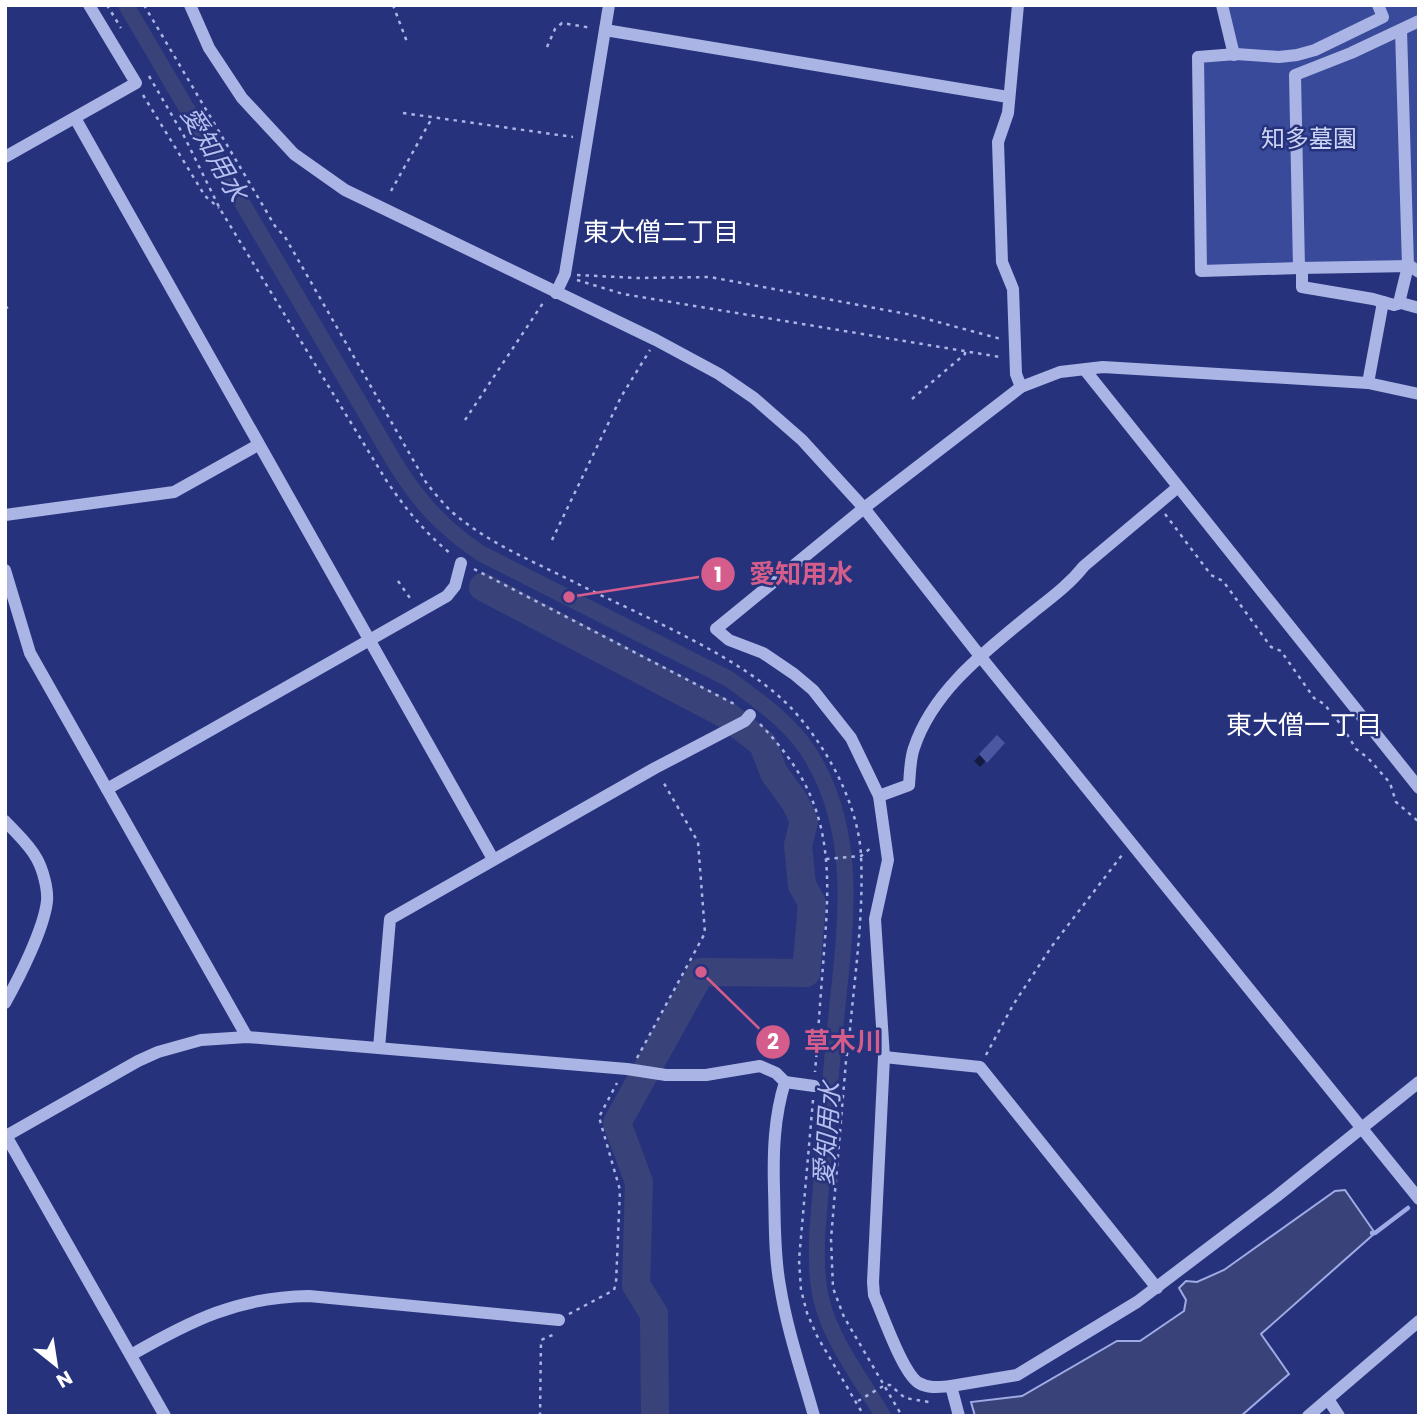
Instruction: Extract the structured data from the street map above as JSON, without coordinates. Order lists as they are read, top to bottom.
{
  "districts": ["東大僧二丁目", "東大僧一丁目"],
  "water": ["愛知用水"],
  "parks": ["知多墓園"],
  "places": ["愛知用水", "草木川"],
  "north": "bottom right"
}
